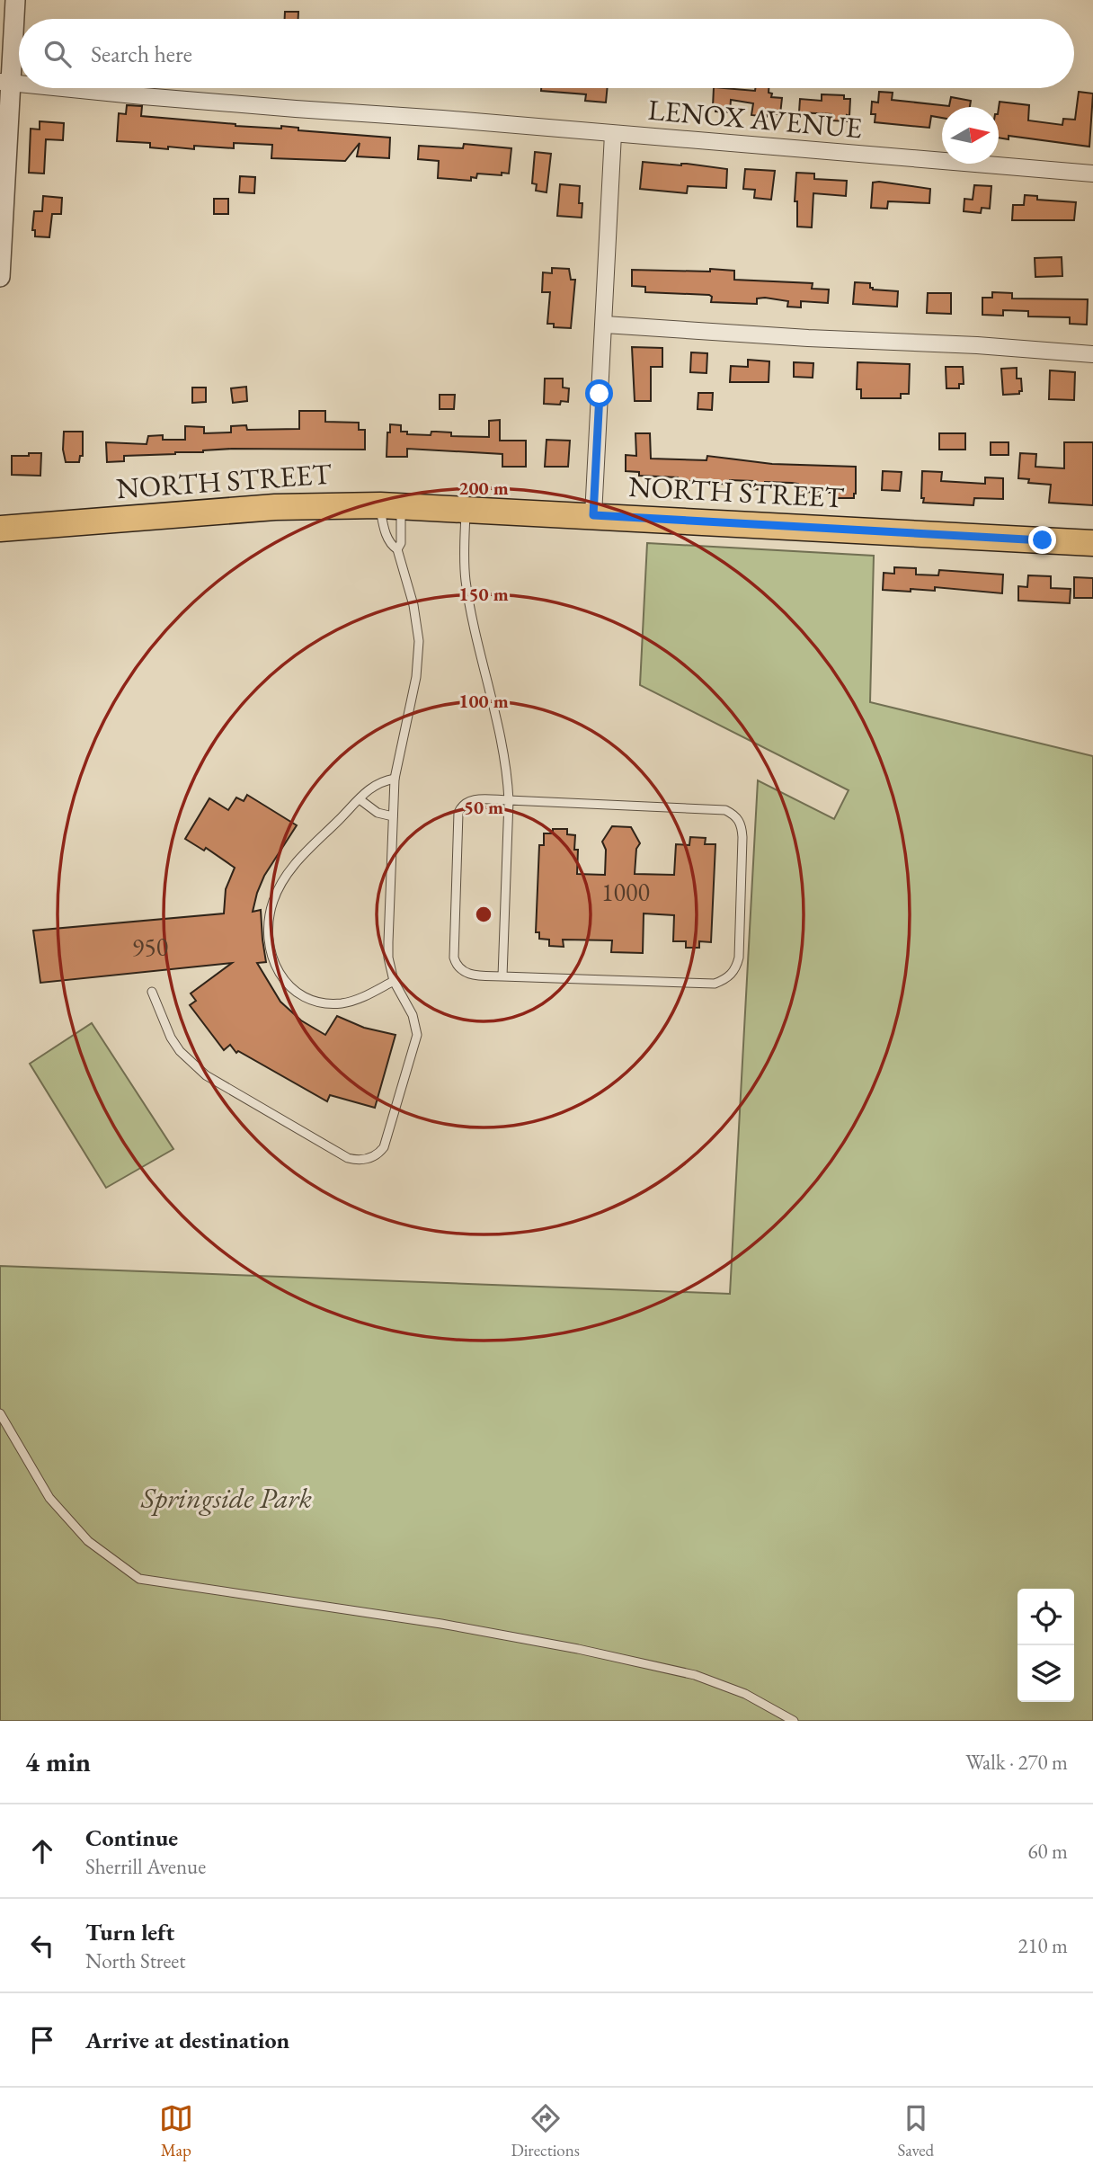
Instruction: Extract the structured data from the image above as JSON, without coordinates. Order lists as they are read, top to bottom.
{
  "streets": {
    "main road": ["NORTH STREET"],
    "street": ["LENOX AVENUE"]
  },
  "parks": ["Springside Park"],
  "house_numbers": ["1000", "950"],
  "north": "right",
  "page": {
    "search": "Search here",
    "heading": ["4 min", "Walk · 270 m"],
    "list": [
      ["Continue", "Sherrill Avenue", "60 m"],
      ["Turn left", "North Street", "210 m"],
      "Arrive at destination"
    ],
    "nav": ["Map", "Directions", "Saved"]
  },
  "rings": [
    "200 m",
    "150 m",
    "100 m",
    "50 m"
  ]
}
